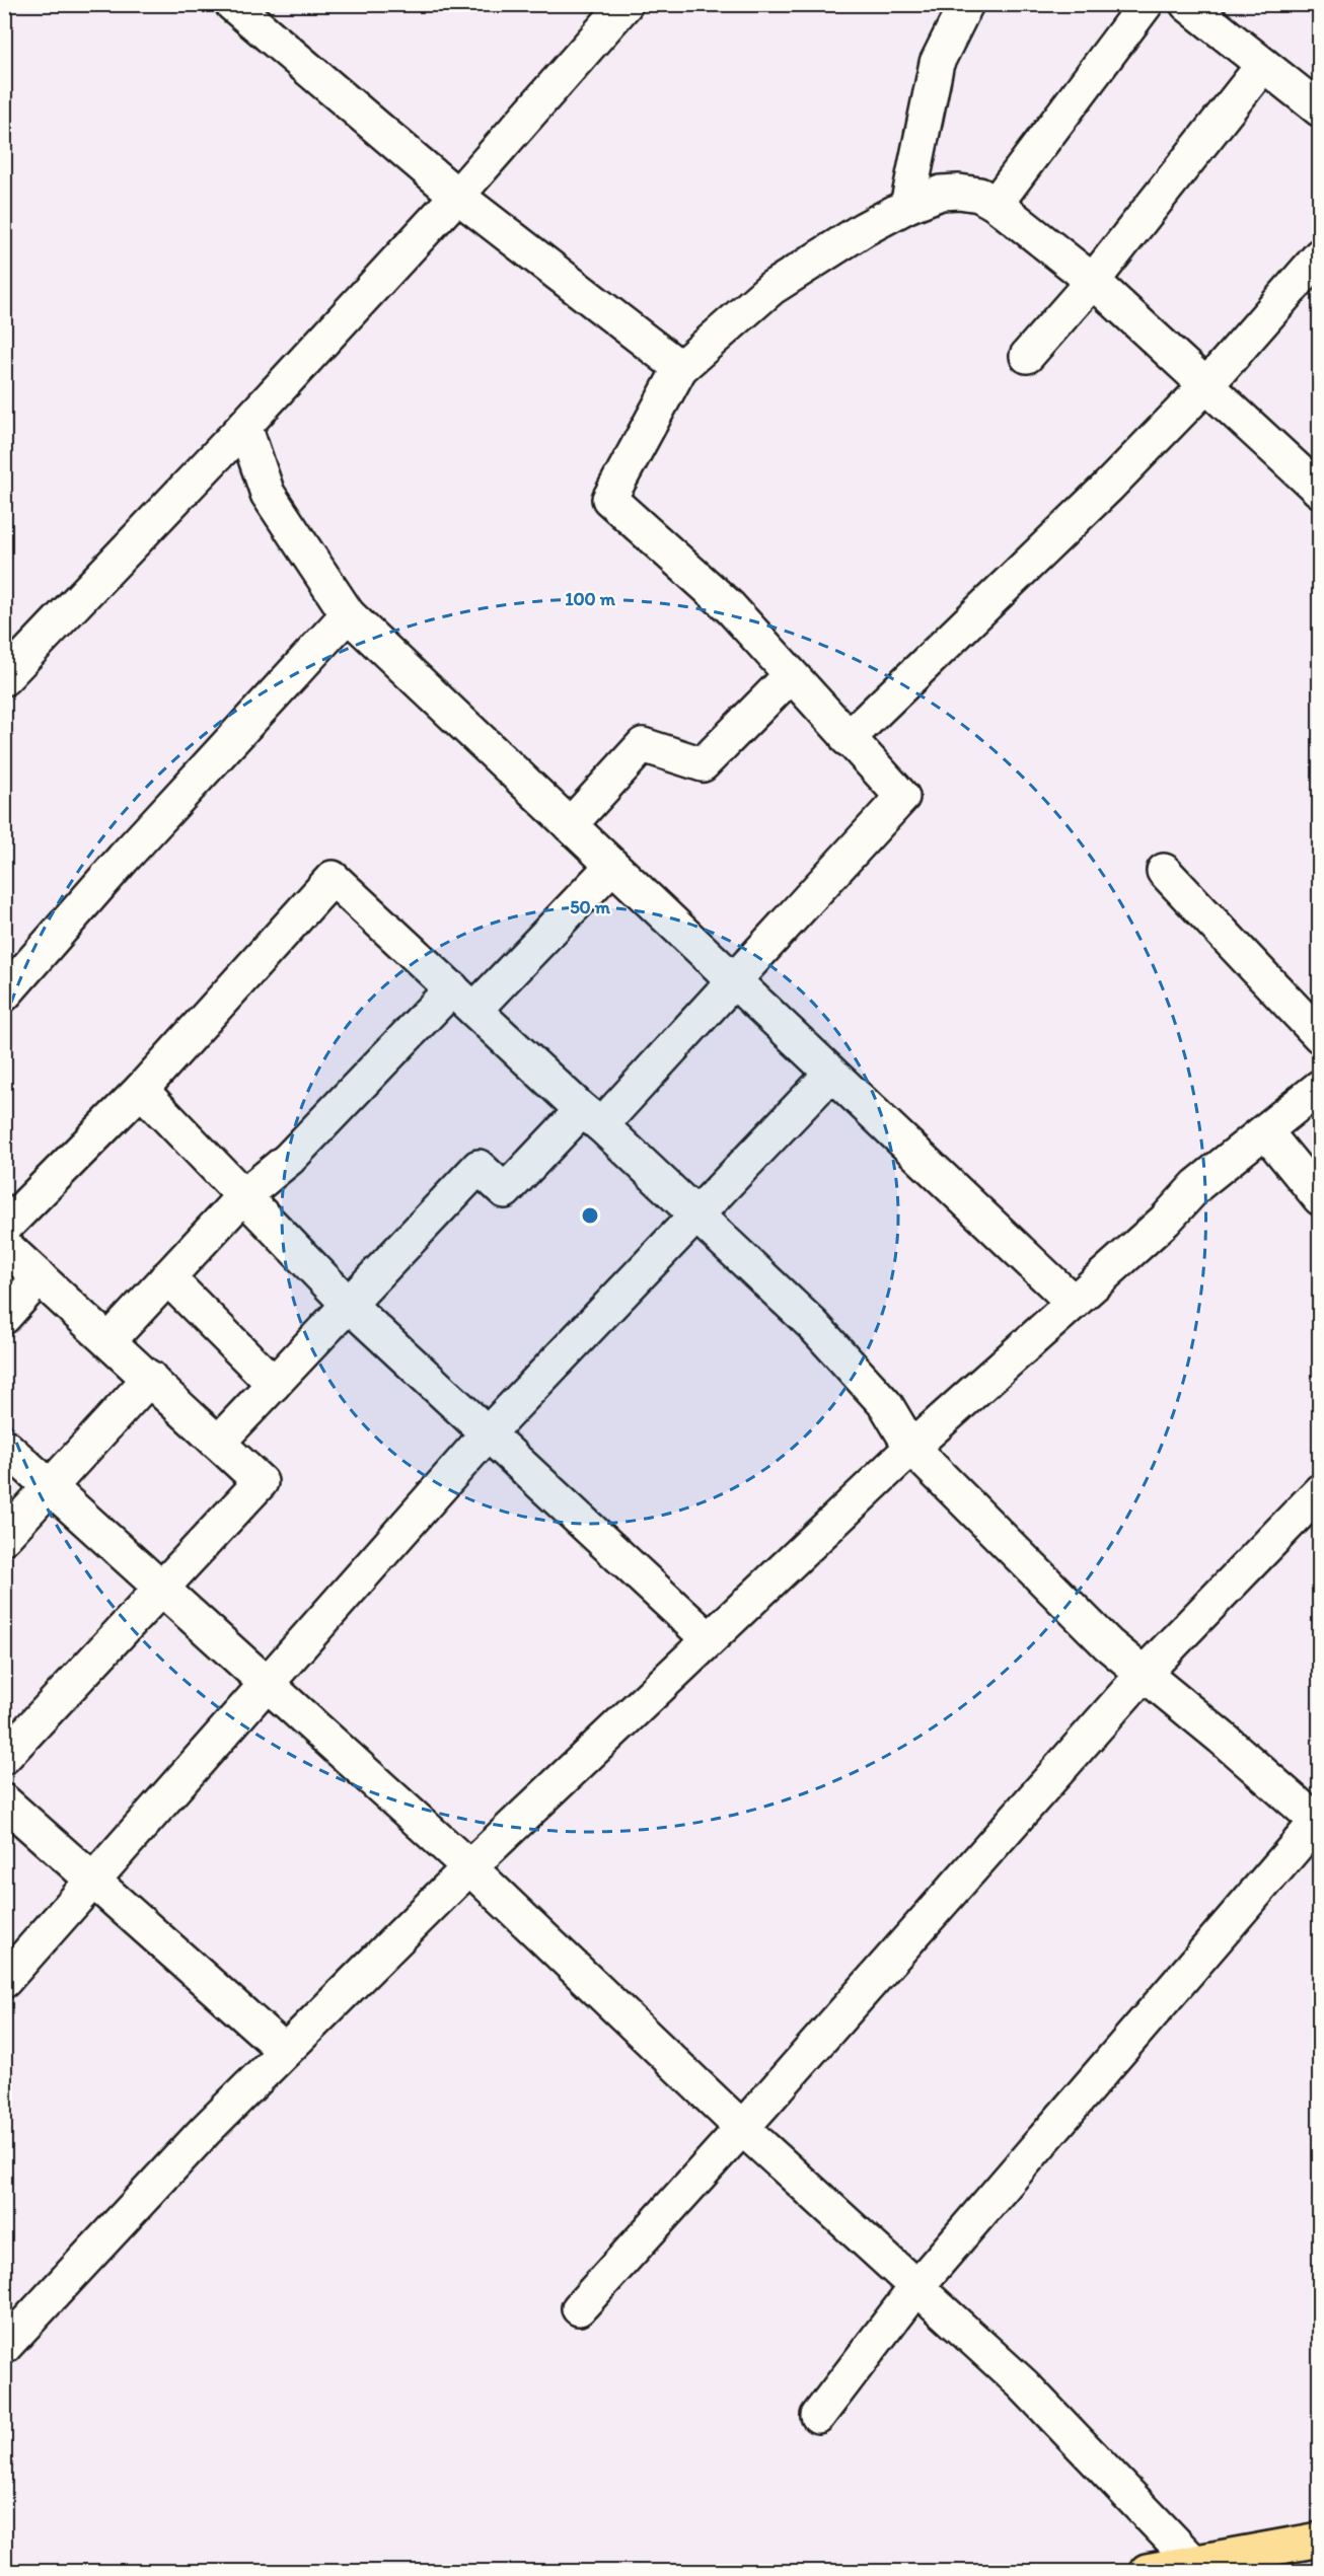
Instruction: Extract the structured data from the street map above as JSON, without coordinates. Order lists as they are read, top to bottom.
{
  "rings": ["100 m", "50 m"]
}
